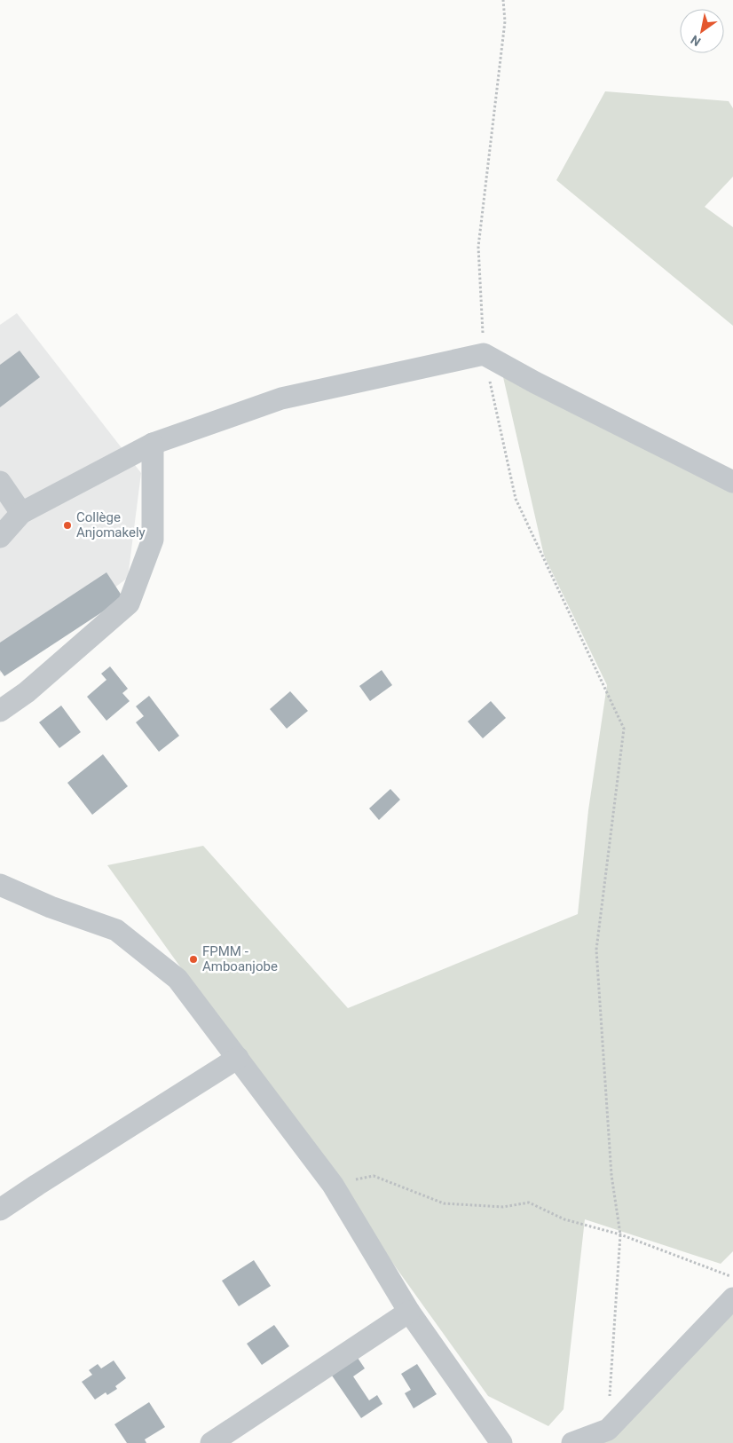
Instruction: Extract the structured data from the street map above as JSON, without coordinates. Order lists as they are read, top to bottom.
{
  "places": ["Collège Anjomakely", "FPMM - Amboanjobe"],
  "north": "bottom left"
}
